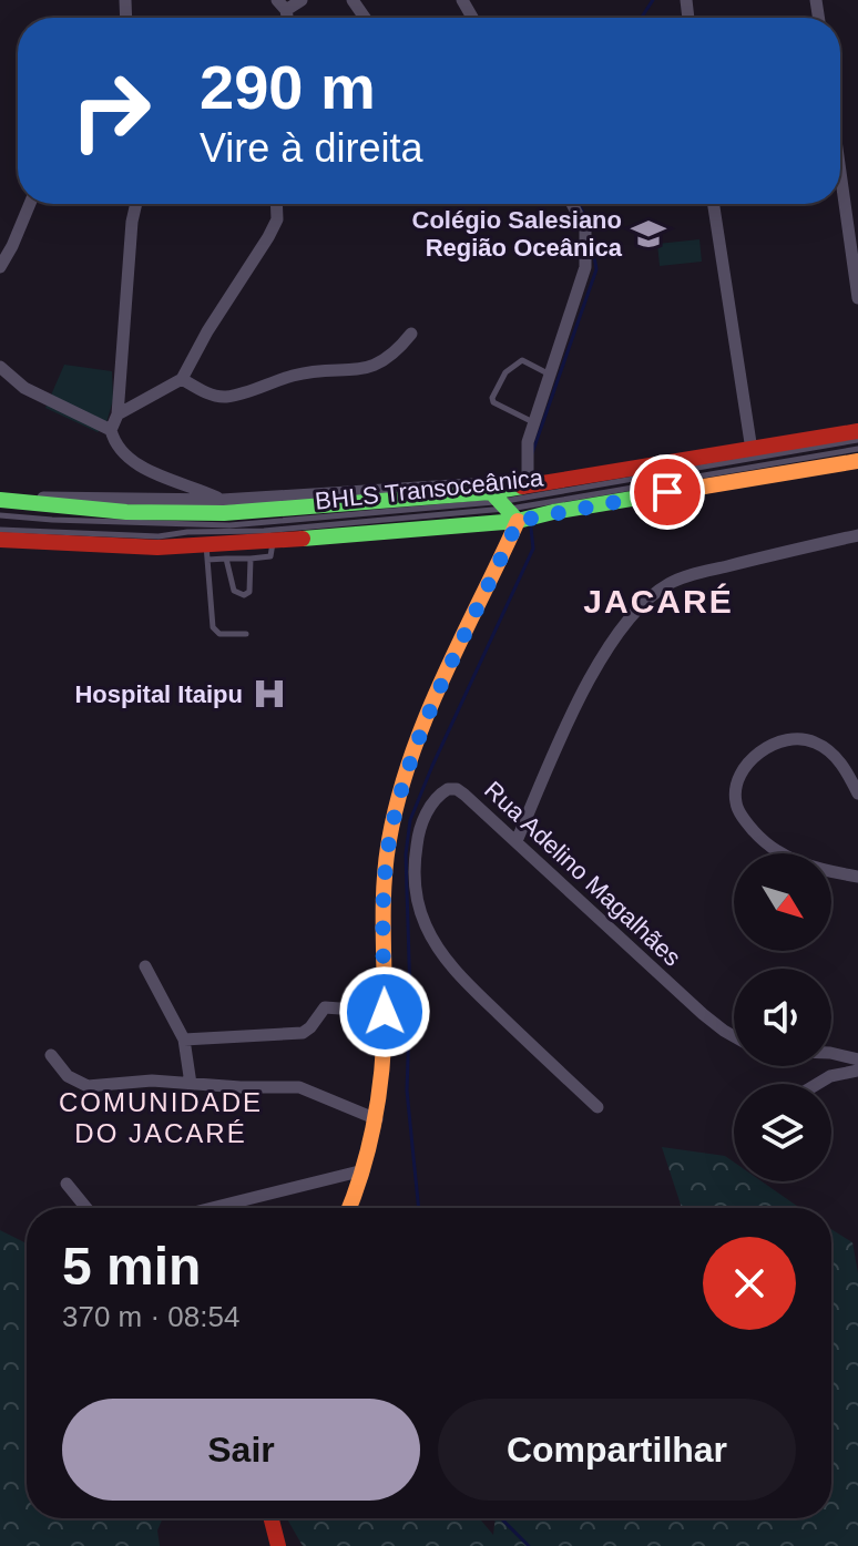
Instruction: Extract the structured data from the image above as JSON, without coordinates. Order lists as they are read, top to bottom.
{
  "streets": {
    "street": ["Rua Adelino Magalhães"],
    "lane": ["BHLS Transoceânica"]
  },
  "districts": ["JACARÉ", "COMUNIDADE DO JACARÉ"],
  "places": {
    "school or university": ["Colégio Salesiano Região Oceânica"],
    "hospital": ["Hospital Itaipu"]
  },
  "north": "bottom right",
  "page": {
    "turn": ["290 m", "Vire à direita"],
    "heading": ["5 min", "370 m · 08:54"],
    "buttons": ["Sair", "Compartilhar"]
  }
}
